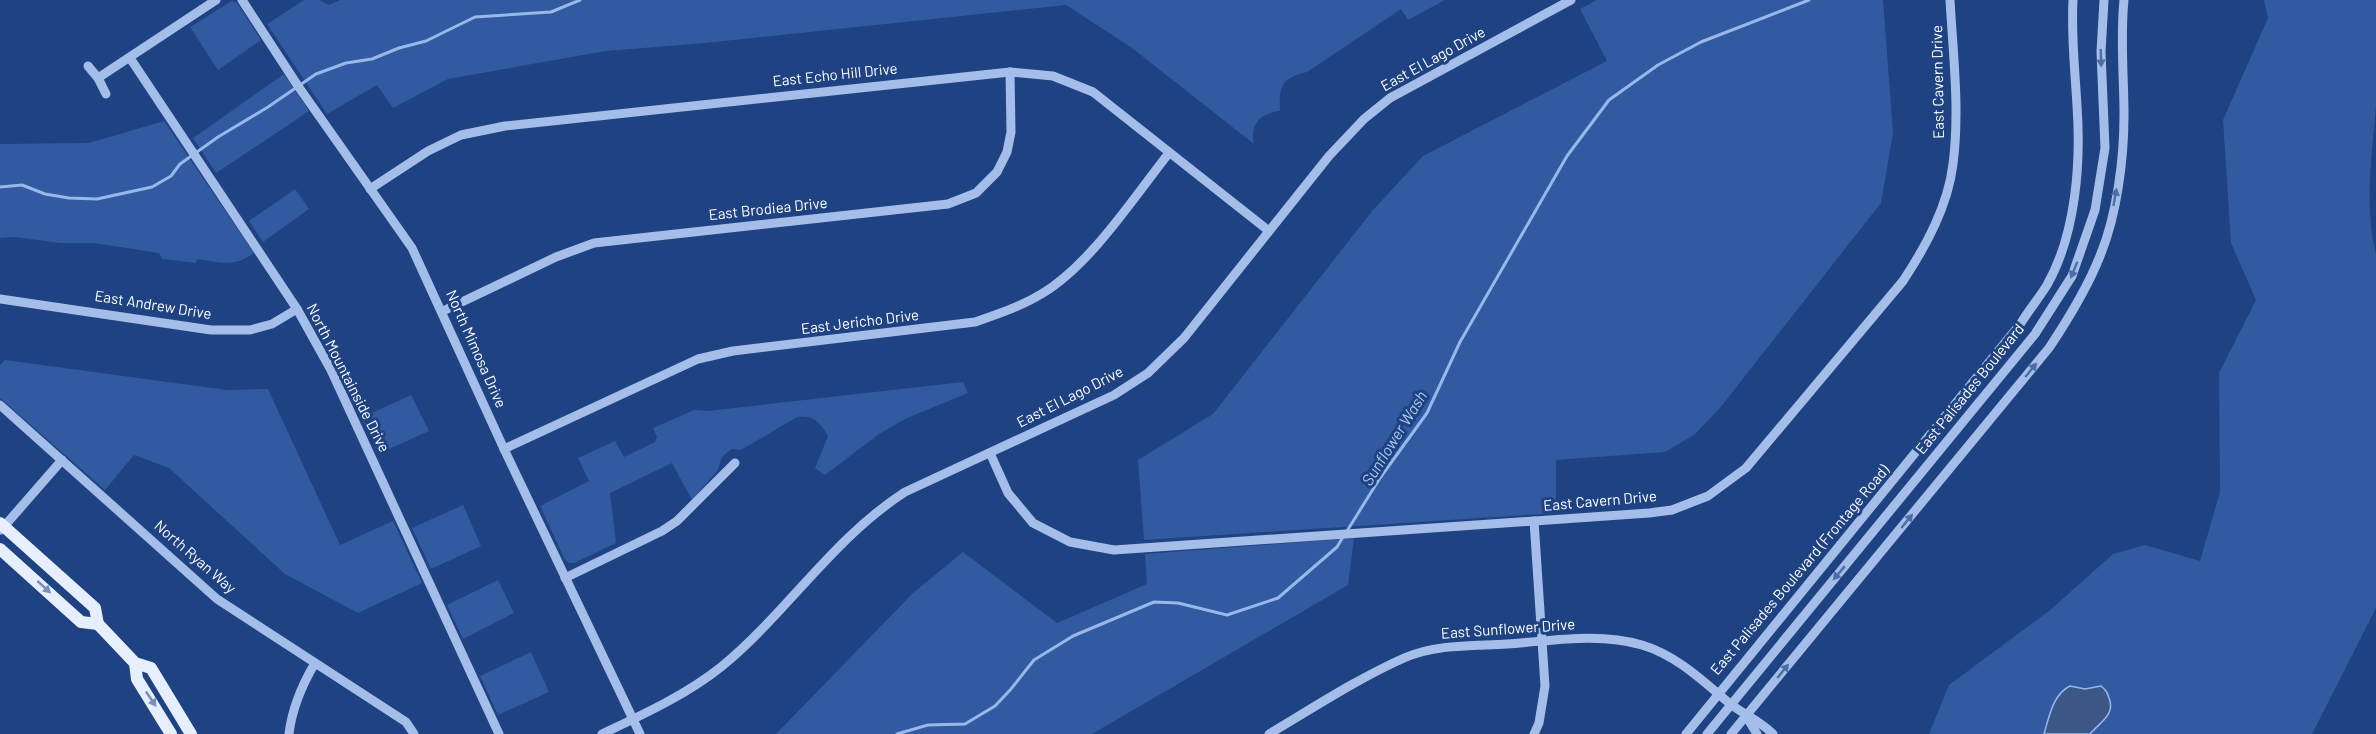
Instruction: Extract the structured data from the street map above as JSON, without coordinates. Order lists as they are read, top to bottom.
{
  "streets": {
    "street": [
      "East El Lago Drive",
      "East Echo Hill Drive",
      "East Cavern Drive",
      "East Brodiea Drive",
      "East Andrew Drive",
      "East Jericho Drive",
      "North Mimosa Drive",
      "North Mountainside Drive",
      "East Palisades Boulevard",
      "North Ryan Way",
      "East Palisades Boulevard (Frontage Road)",
      "East Sunflower Drive"
    ]
  },
  "crossings": [
    ["East El Lago Drive", "East Echo Hill Drive"],
    ["East El Lago Drive", "East Cavern Drive"],
    ["East El Lago Drive", "North Mimosa Drive"],
    ["East Echo Hill Drive", "East Brodiea Drive"],
    ["East Echo Hill Drive", "East Jericho Drive"],
    ["East Echo Hill Drive", "North Mimosa Drive"],
    ["East Brodiea Drive", "North Mimosa Drive"],
    ["East Andrew Drive", "North Mountainside Drive"],
    ["East Jericho Drive", "North Mimosa Drive"],
    ["East Palisades Boulevard", "East Sunflower Drive"],
    ["East Palisades Boulevard (Frontage Road)", "East Sunflower Drive"]
  ],
  "water": ["Sunflower Wash"]
}
